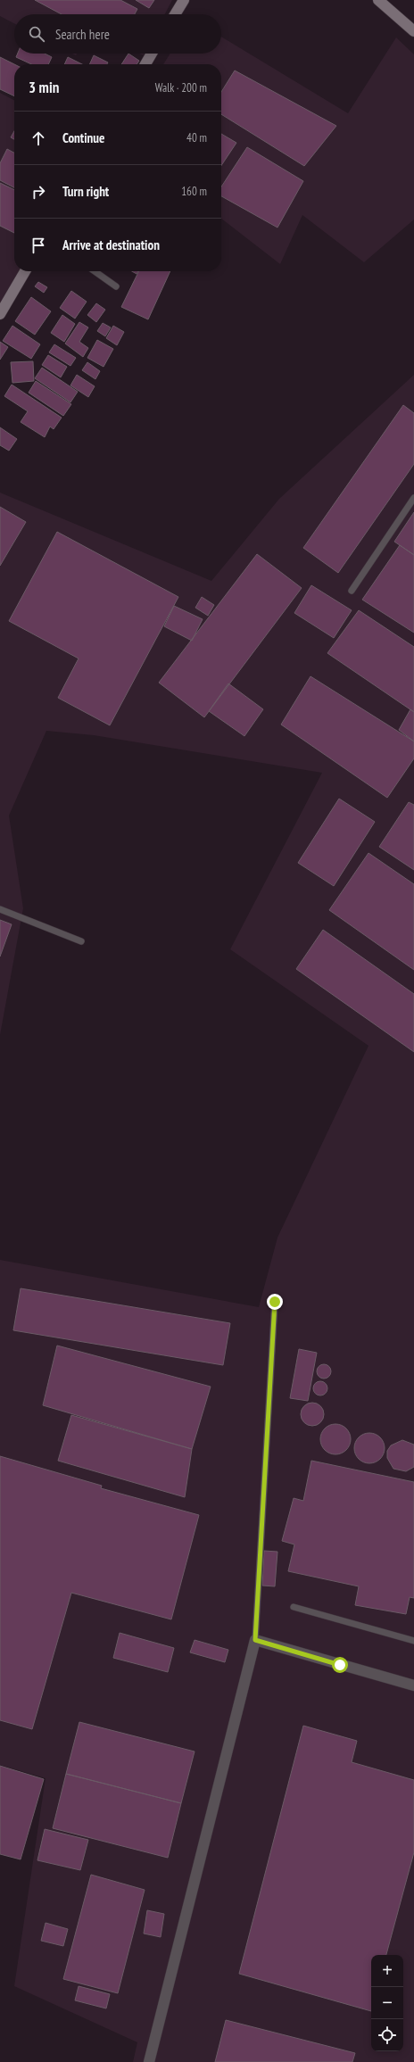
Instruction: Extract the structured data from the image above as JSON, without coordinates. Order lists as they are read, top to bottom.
{
  "page": {
    "search": "Search here",
    "heading": ["3 min", "Walk · 200 m"],
    "list": [
      ["Continue", "40 m"],
      ["Turn right", "160 m"],
      "Arrive at destination"
    ],
    "map_buttons": ["+", "−"]
  }
}
